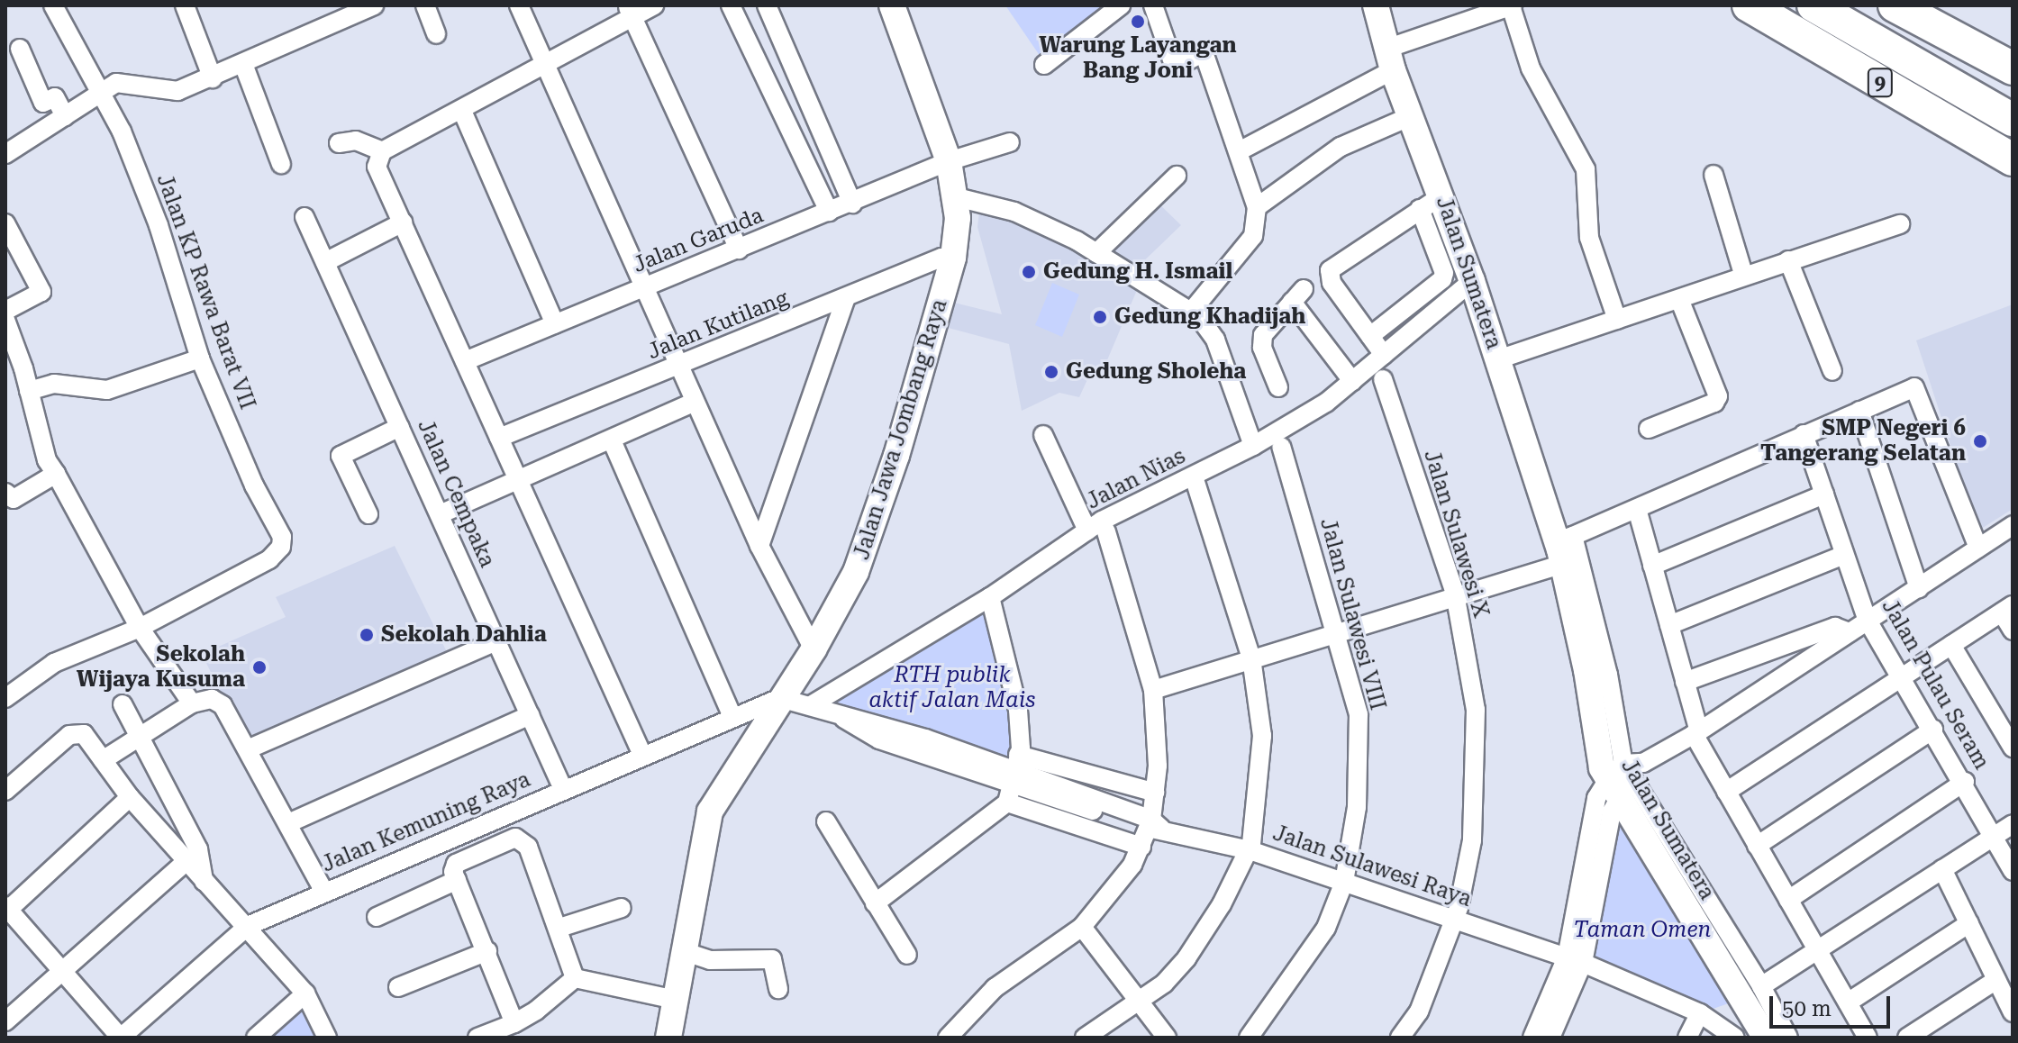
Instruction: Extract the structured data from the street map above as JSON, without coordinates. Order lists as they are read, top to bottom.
{
  "streets": {
    "highway": ["9"],
    "main road": ["Jalan Sumatera", "Jalan Jawa Jombang Raya"],
    "street": [
      "Jalan Garuda",
      "Jalan KP Rawa Barat VII",
      "Jalan Kutilang",
      "Jalan Nias",
      "Jalan Cempaka",
      "Jalan Sulawesi X",
      "Jalan Sulawesi VIII",
      "Jalan Pulau Seram",
      "Jalan Kemuning Raya",
      "Jalan Sulawesi Raya"
    ]
  },
  "crossings": [
    ["Jalan Garuda", "Jalan Jawa Jombang Raya"],
    ["Jalan Sumatera", "Jalan Nias"],
    ["Jalan Kutilang", "Jalan Jawa Jombang Raya"],
    ["Jalan Jawa Jombang Raya", "Jalan Kemuning Raya"],
    ["Jalan Cempaka", "Jalan Kemuning Raya"],
    ["Jalan Sulawesi X", "Jalan Sulawesi Raya"],
    ["Jalan Sulawesi VIII", "Jalan Sulawesi Raya"]
  ],
  "parks": ["RTH publik aktif Jalan Mais", "Taman Omen"],
  "places": [
    "Warung Layangan Bang Joni",
    "Gedung H. Ismail",
    "Gedung Khadijah",
    "Gedung Sholeha",
    "SMP Negeri 6 Tangerang Selatan",
    "Sekolah Dahlia",
    "Sekolah Wijaya Kusuma"
  ],
  "scale_bar": "50 m"
}
